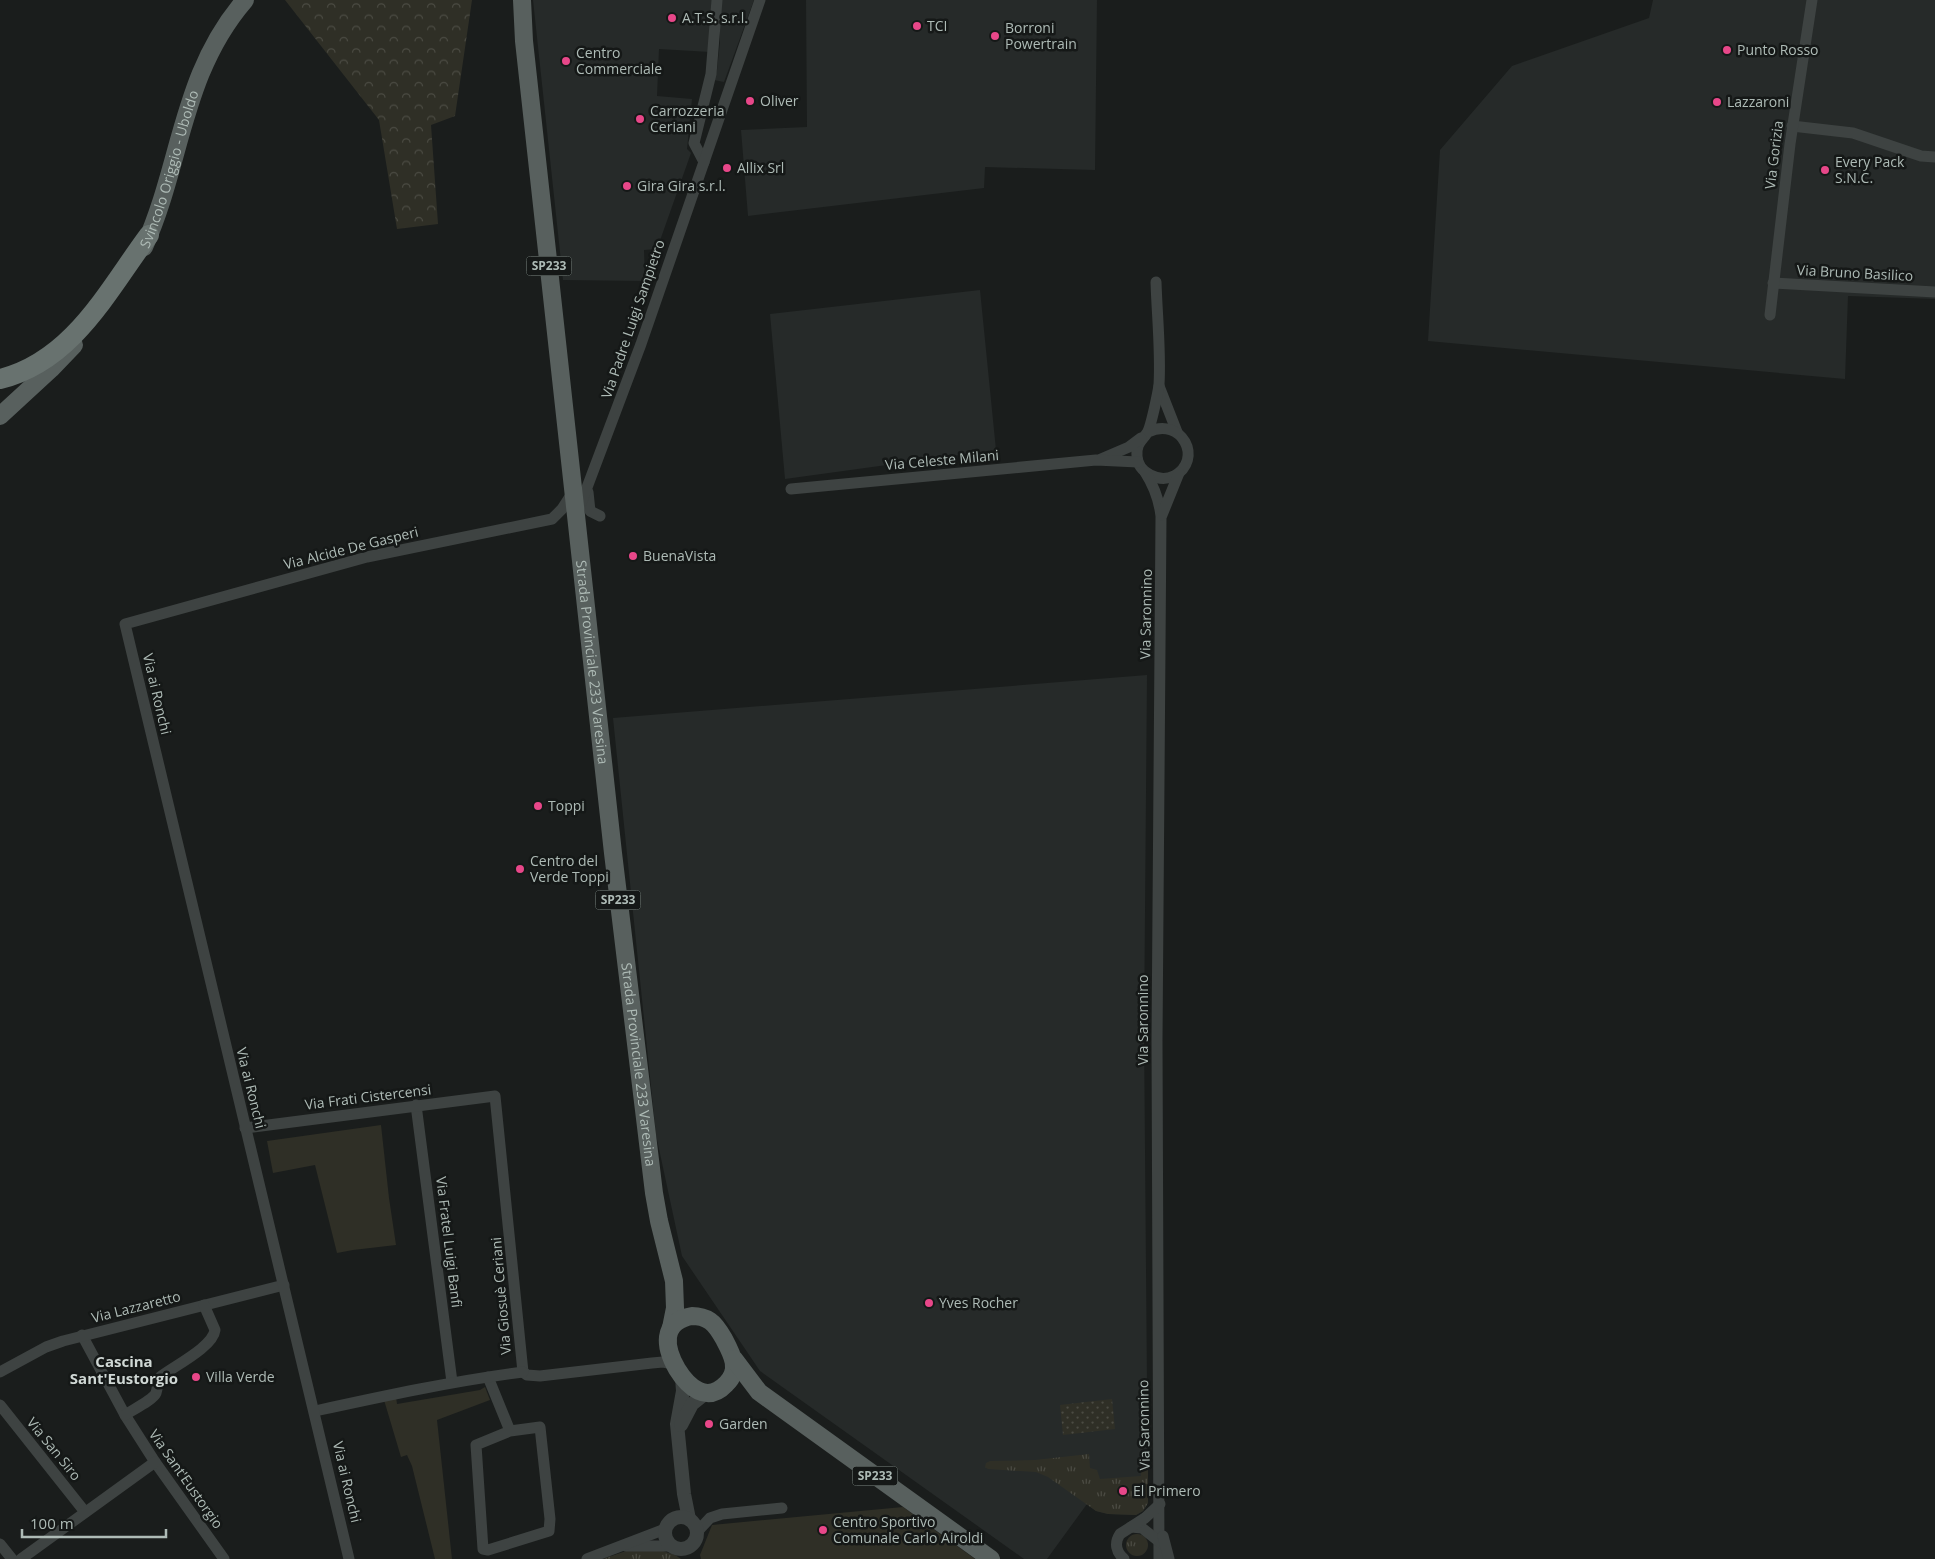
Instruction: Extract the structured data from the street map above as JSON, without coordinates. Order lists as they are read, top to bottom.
{
  "streets": {
    "main road": ["Svincolo Origgio - Uboldo", "SP233", "Strada Provinciale 233 Varesina"],
    "street": [
      "Via Gorizia",
      "Via Bruno Basilico",
      "Via Padre Luigi Sampietro",
      "Via Celeste Milani",
      "Via Alcide De Gasperi",
      "Via Saronnino",
      "Via ai Ronchi",
      "Via Frati Cistercensi",
      "Via Fratel Luigi Banfi",
      "Via Giosuè Ceriani",
      "Via Lazzaretto",
      "Via San Siro",
      "Via Sant'Eustorgio"
    ]
  },
  "crossings": [
    ["Via Gorizia", "Via Bruno Basilico"],
    ["SP233", "Strada Provinciale 233 Varesina"],
    ["Via Padre Luigi Sampietro", "Via Alcide De Gasperi"],
    ["Via Padre Luigi Sampietro", "Strada Provinciale 233 Varesina"],
    ["Via Alcide De Gasperi", "Strada Provinciale 233 Varesina"],
    ["Via Alcide De Gasperi", "Via ai Ronchi"],
    ["Via ai Ronchi", "Via Frati Cistercensi"],
    ["Via ai Ronchi", "Via Giosuè Ceriani"],
    ["Via ai Ronchi", "Via Lazzaretto"],
    ["Via Frati Cistercensi", "Via Fratel Luigi Banfi"],
    ["Via Frati Cistercensi", "Via Giosuè Ceriani"],
    ["Via Fratel Luigi Banfi", "Via Giosuè Ceriani"],
    ["Via Lazzaretto", "Via Sant'Eustorgio"]
  ],
  "districts": ["Cascina Sant'Eustorgio"],
  "places": [
    "A.T.S. s.r.l.",
    "TCI",
    "Borroni Powertrain",
    "Punto Rosso",
    "Centro Commerciale",
    "Oliver",
    "Lazzaroni",
    "Carrozzeria Ceriani",
    "Allix Srl",
    "Every Pack S.N.C.",
    "Gira Gira s.r.l.",
    "BuenaVista",
    "Toppi",
    "Centro del Verde Toppi",
    "Yves Rocher",
    "Villa Verde",
    "Garden",
    "El Primero",
    "Centro Sportivo Comunale Carlo Airoldi"
  ],
  "scale_bar": "100 m"
}
